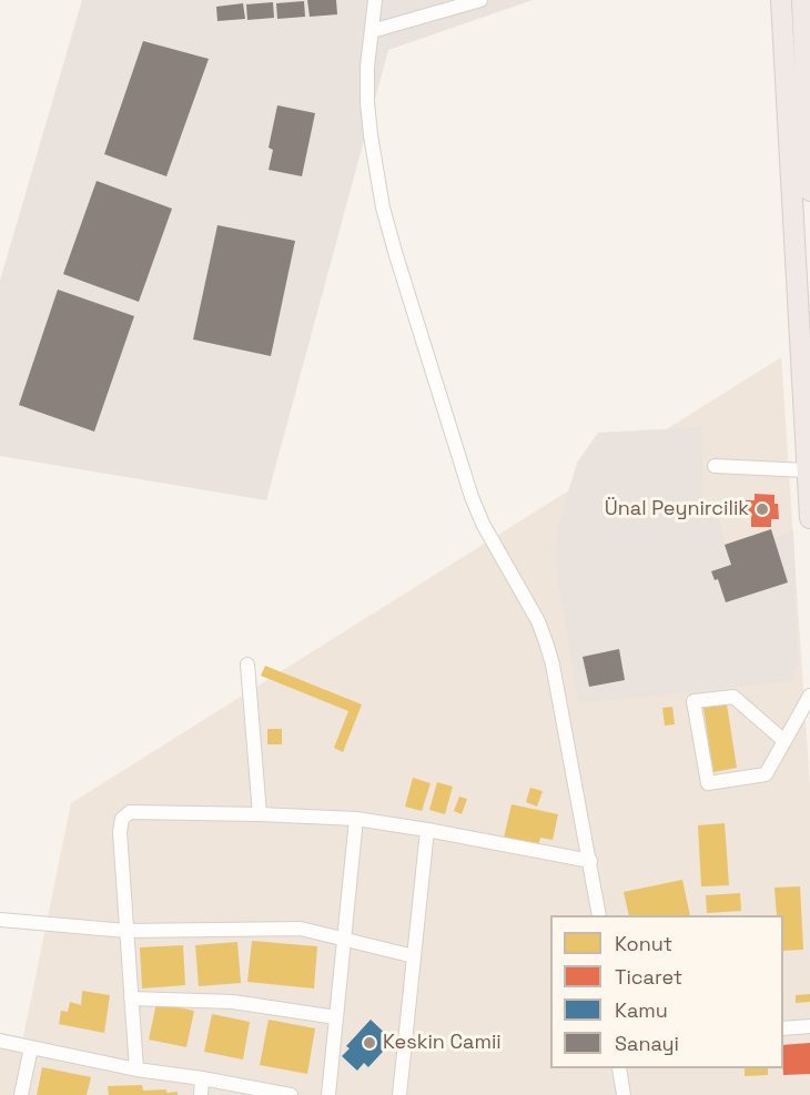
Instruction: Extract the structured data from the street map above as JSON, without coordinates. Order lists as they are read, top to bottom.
{
  "places": ["Ünal Peynircilik", "Keskin Camii"],
  "legend": [
    "Konut",
    "Ticaret",
    "Kamu",
    "Sanayi"
  ]
}
